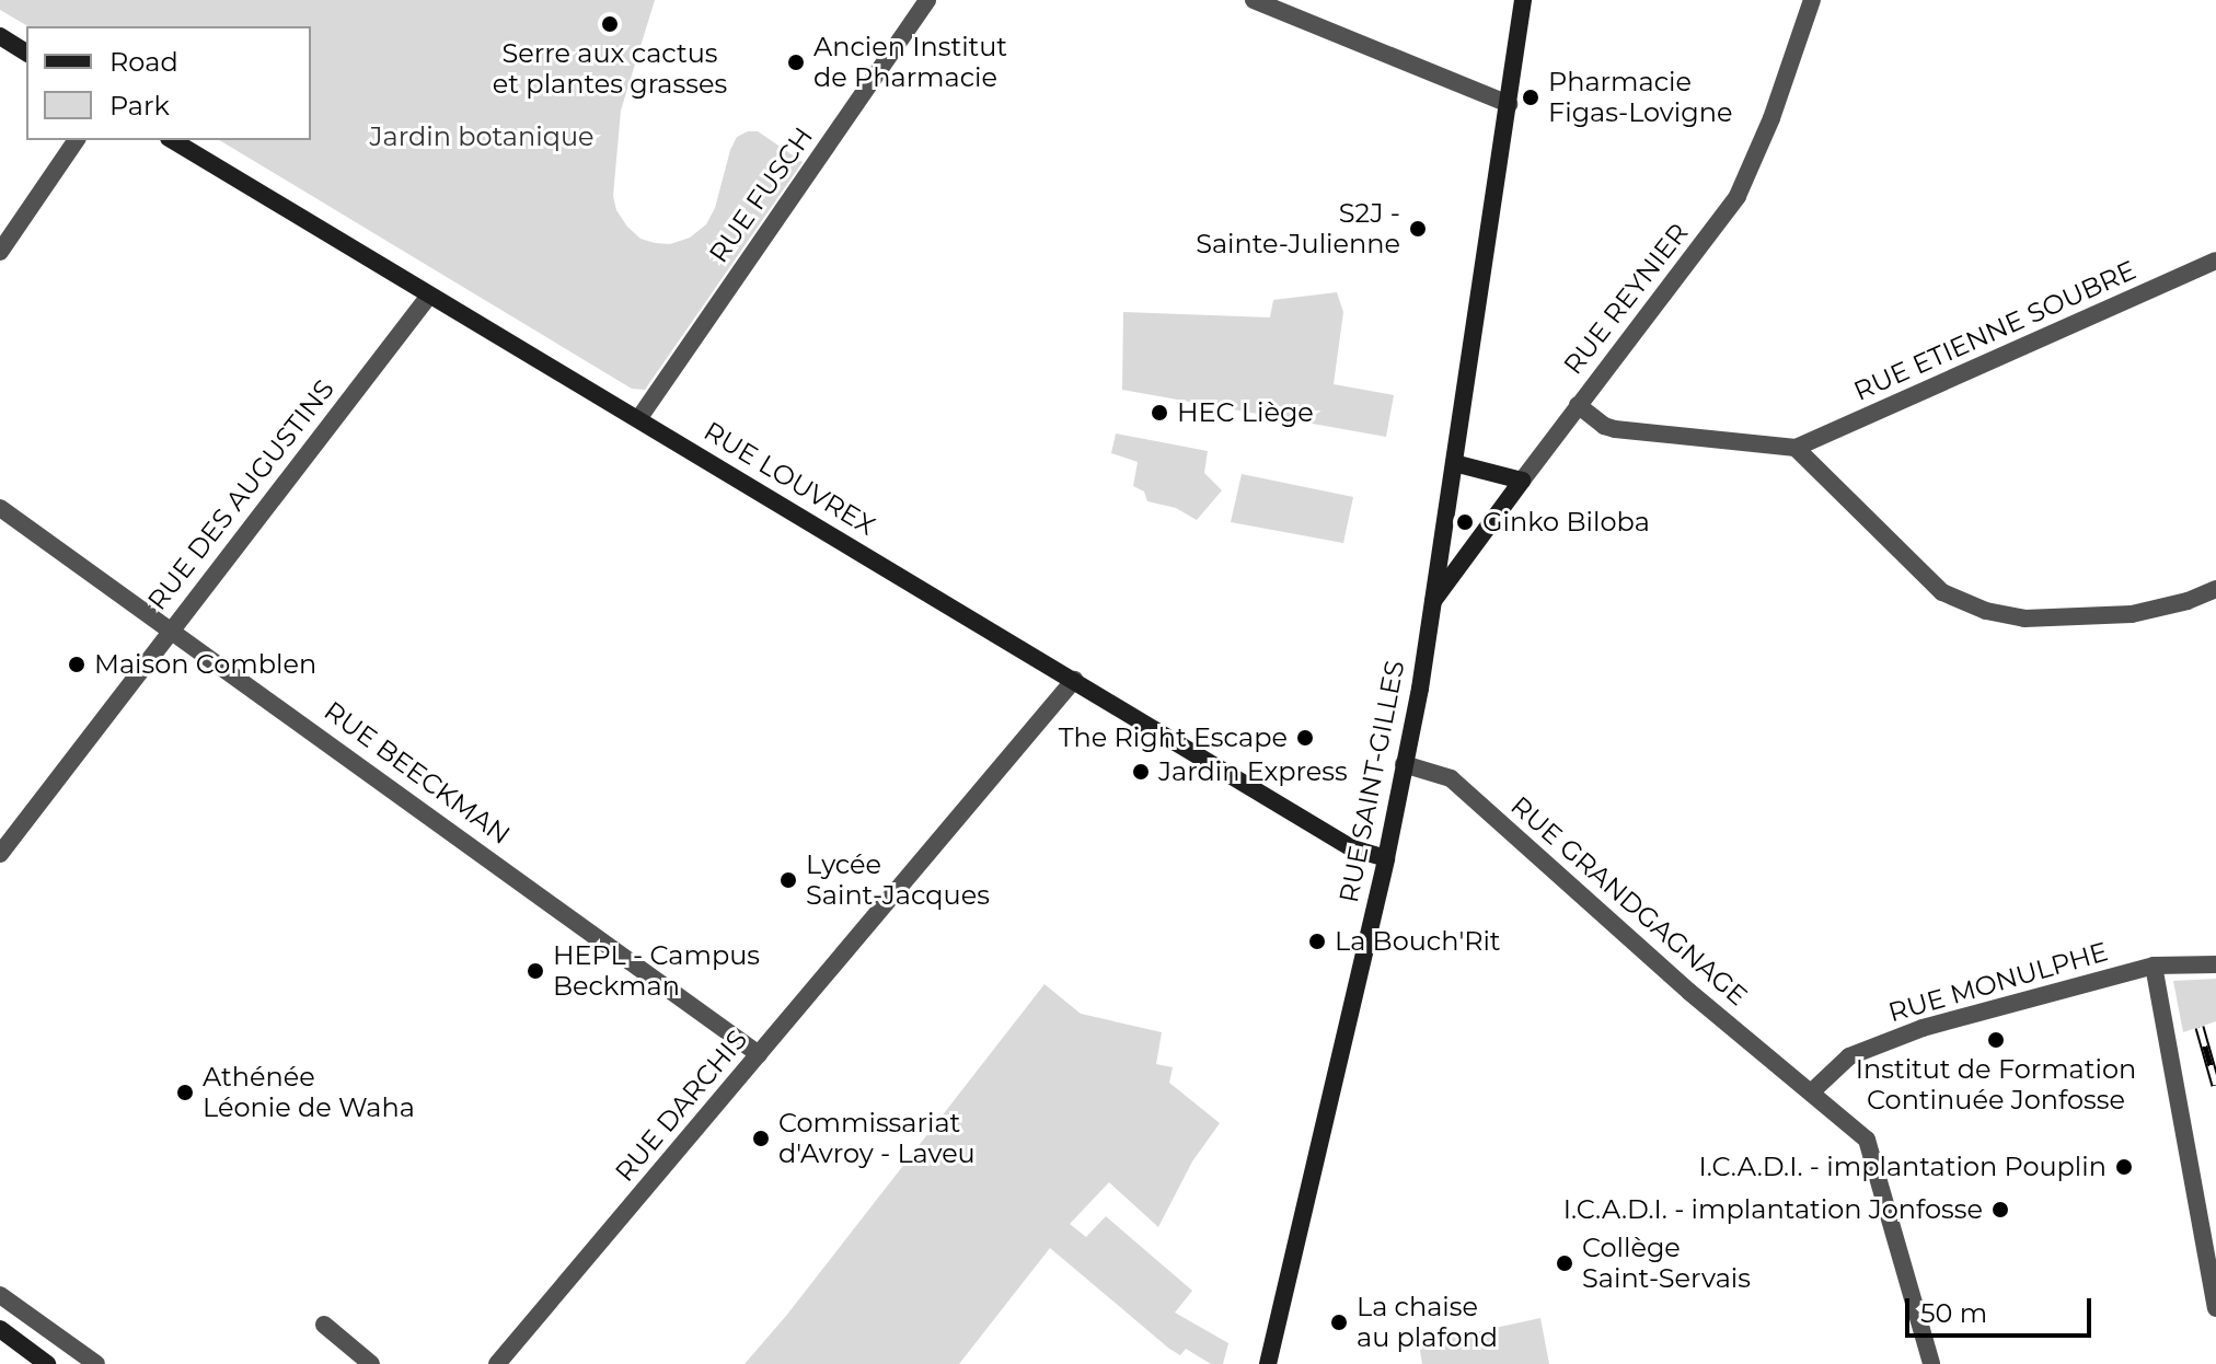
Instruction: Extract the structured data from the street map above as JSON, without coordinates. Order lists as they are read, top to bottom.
{
  "streets": {
    "street": [
      "RUE FUSCH",
      "RUE REYNIER",
      "RUE ETIENNE SOUBRE",
      "RUE LOUVREX",
      "RUE DES AUGUSTINS",
      "RUE BEECKMAN",
      "RUE SAINT-GILLES",
      "RUE GRANDGAGNAGE",
      "RUE MONULPHE",
      "RUE DARCHIS"
    ]
  },
  "crossings": [
    ["RUE FUSCH", "RUE LOUVREX"],
    ["RUE REYNIER", "RUE SAINT-GILLES"],
    ["RUE LOUVREX", "RUE DES AUGUSTINS"],
    ["RUE LOUVREX", "RUE SAINT-GILLES"],
    ["RUE LOUVREX", "RUE DARCHIS"],
    ["RUE DES AUGUSTINS", "RUE BEECKMAN"],
    ["RUE BEECKMAN", "RUE DARCHIS"],
    ["RUE SAINT-GILLES", "RUE GRANDGAGNAGE"],
    ["RUE GRANDGAGNAGE", "RUE MONULPHE"]
  ],
  "parks": ["Jardin botanique"],
  "places": [
    "Serre aux cactus et plantes grasses",
    "Ancien Institut de Pharmacie",
    "Pharmacie Figas-Lovigne",
    "S2J - Sainte-Julienne",
    "HEC Liège",
    "Ginko Biloba",
    "Maison Comblen",
    "The Right Escape",
    "Jardin Express",
    "Lycée Saint-Jacques",
    "La Bouch'Rit",
    "HEPL - Campus Beckman",
    "Institut de Formation Continuée Jonfosse",
    "Athénée Léonie de Waha",
    "Commissariat d'Avroy - Laveu",
    "I.C.A.D.I. - implantation Pouplin",
    "I.C.A.D.I. - implantation Jonfosse",
    "Collège Saint-Servais",
    "La chaise au plafond"
  ],
  "legend": ["Road", "Park"],
  "scale_bar": "50 m"
}
